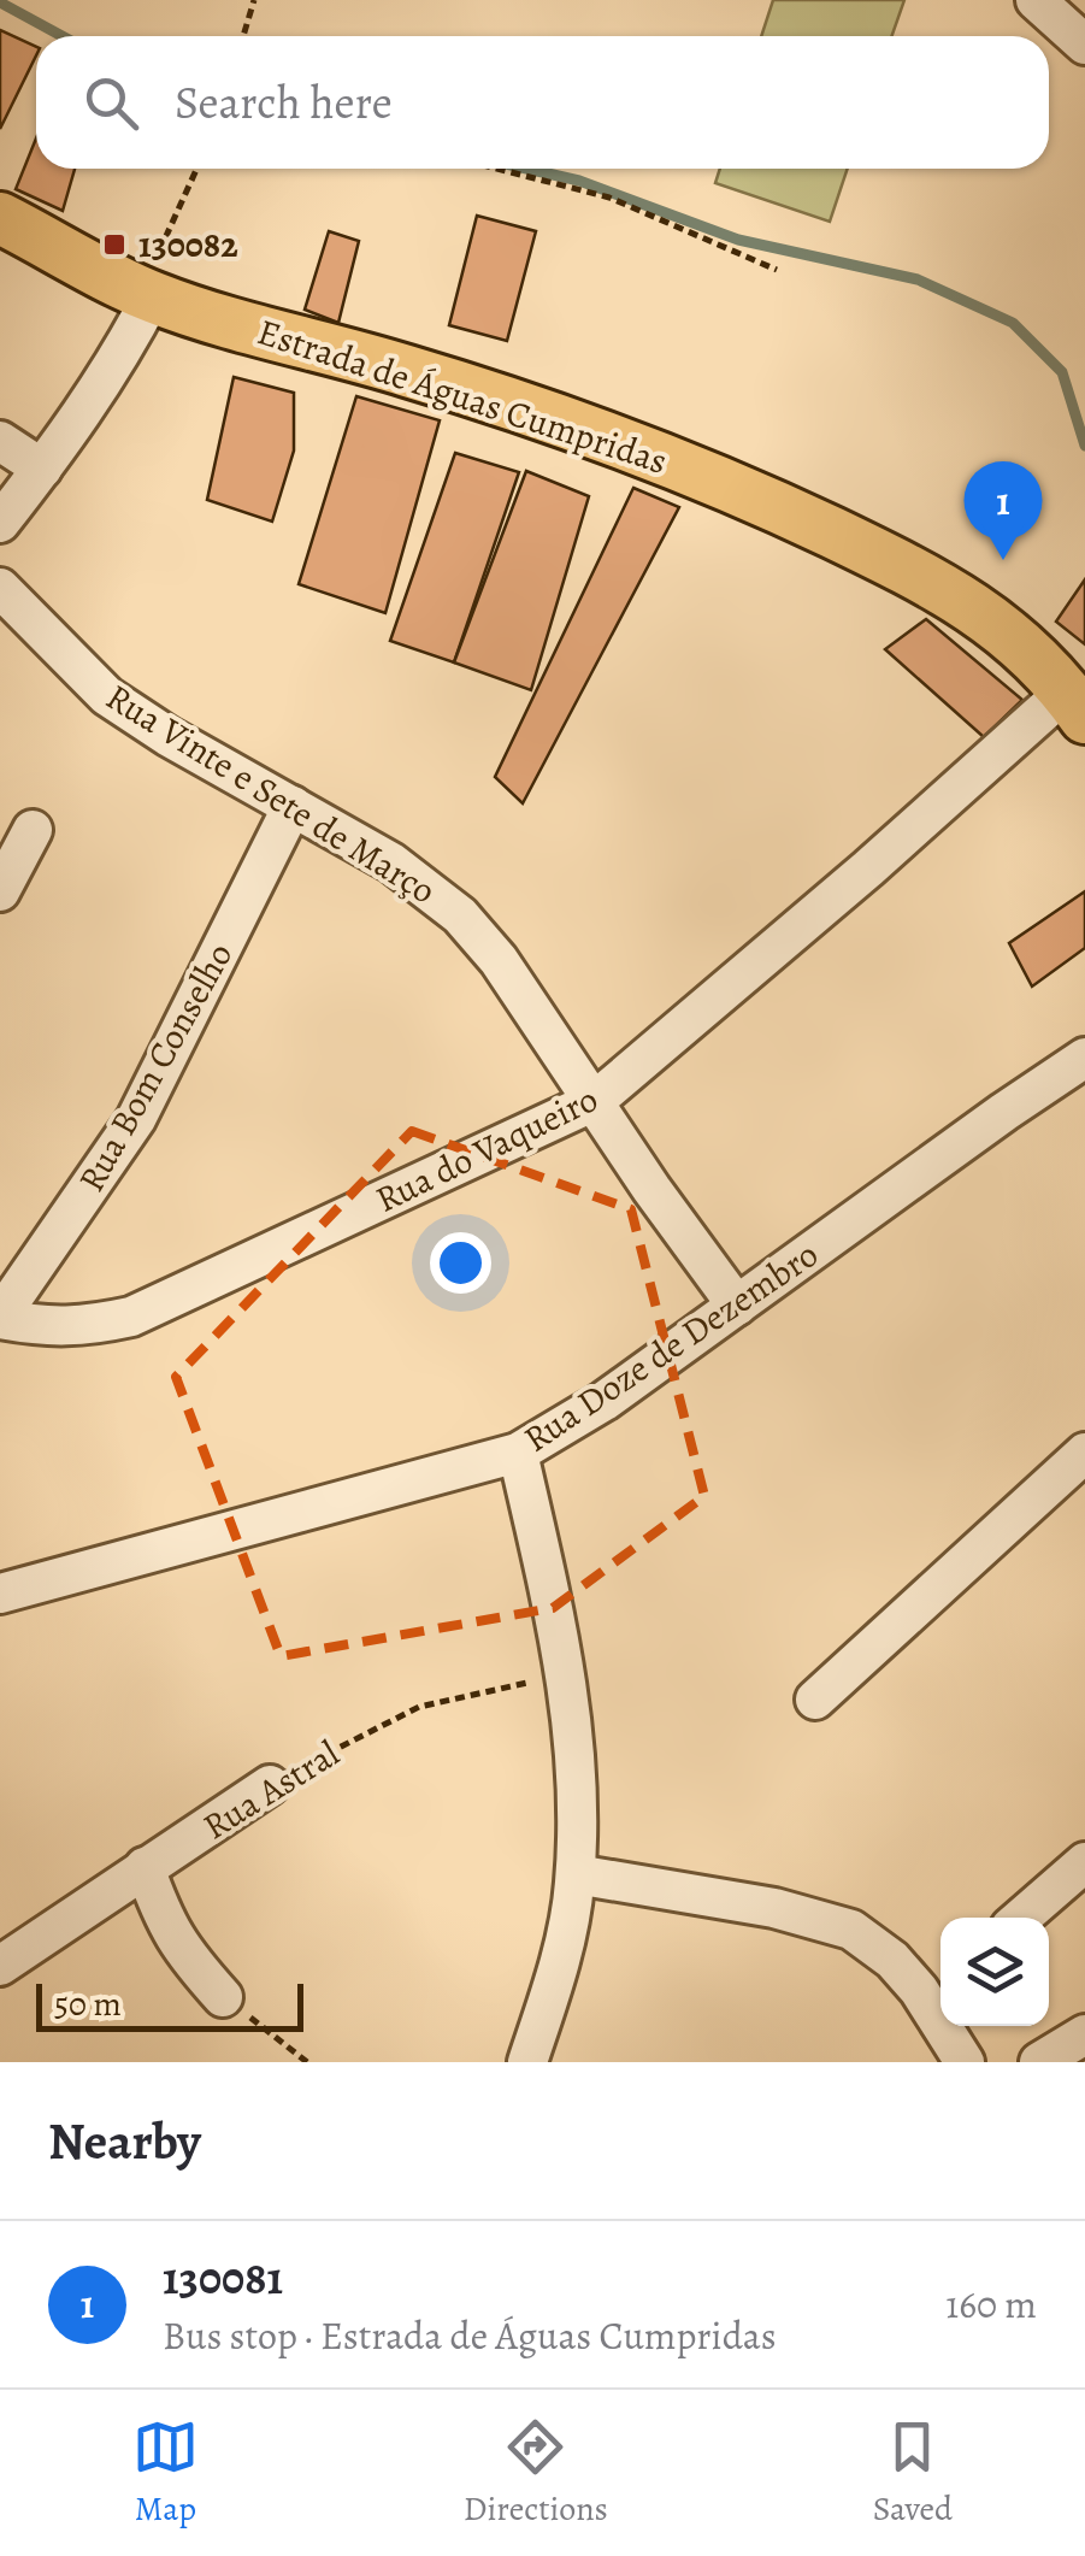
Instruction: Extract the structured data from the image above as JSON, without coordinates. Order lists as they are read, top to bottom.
{
  "streets": {
    "main road": ["Estrada de Águas Cumpridas"],
    "street": [
      "Rua Vinte e Sete de Março",
      "Rua Bom Conselho",
      "Rua do Vaqueiro",
      "Rua Doze de Dezembro",
      "Rua Astral"
    ]
  },
  "crossings": [
    ["Estrada de Águas Cumpridas", "Rua do Vaqueiro"],
    ["Rua Vinte e Sete de Março", "Rua Bom Conselho"],
    ["Rua Vinte e Sete de Março", "Rua do Vaqueiro"],
    ["Rua Vinte e Sete de Março", "Rua Doze de Dezembro"],
    ["Rua Bom Conselho", "Rua do Vaqueiro"]
  ],
  "places": {
    "transit": ["130082"]
  },
  "scale_bar": "50 m",
  "page": {
    "search": "Search here",
    "pins": "1",
    "scale": "50 m",
    "heading": "Nearby",
    "list": [
      {
        "mark": "1",
        "name": "130081",
        "note": "Bus stop · Estrada de Águas Cumpridas",
        "value": "160 m"
      }
    ],
    "nav": ["Map", "Directions", "Saved"]
  }
}
